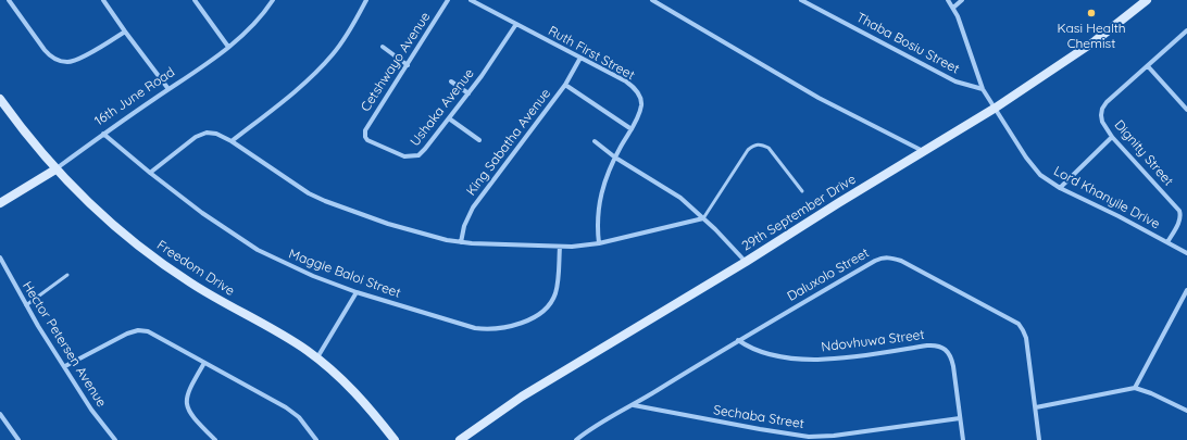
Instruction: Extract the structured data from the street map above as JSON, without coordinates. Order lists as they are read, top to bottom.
{
  "streets": {
    "street": [
      "Thaba Bosiu Street",
      "Ruth First Street",
      "Cetshwayo Avenue",
      "16th June Road",
      "Ushaka Avenue",
      "King Sabatha Avenue",
      "Dignity Street",
      "Lord Khanyile Drive",
      "29th September Drive",
      "Freedom Drive",
      "Maggie Baloi Street",
      "Daluxolo Street",
      "Ndovhuwa Street",
      "Hector Petersen Avenue",
      "Sechaba Street"
    ]
  },
  "crossings": [
    ["Thaba Bosiu Street", "Lord Khanyile Drive"],
    ["Ruth First Street", "Ushaka Avenue"],
    ["Ruth First Street", "King Sabatha Avenue"],
    ["Cetshwayo Avenue", "Ushaka Avenue"],
    ["16th June Road", "Freedom Drive"],
    ["16th June Road", "Maggie Baloi Street"],
    ["Dignity Street", "Lord Khanyile Drive"],
    ["Lord Khanyile Drive", "29th September Drive"],
    ["Daluxolo Street", "Ndovhuwa Street"],
    ["Daluxolo Street", "Sechaba Street"],
    ["Ndovhuwa Street", "Sechaba Street"]
  ],
  "places": ["Kasi Health Chemist"]
}
